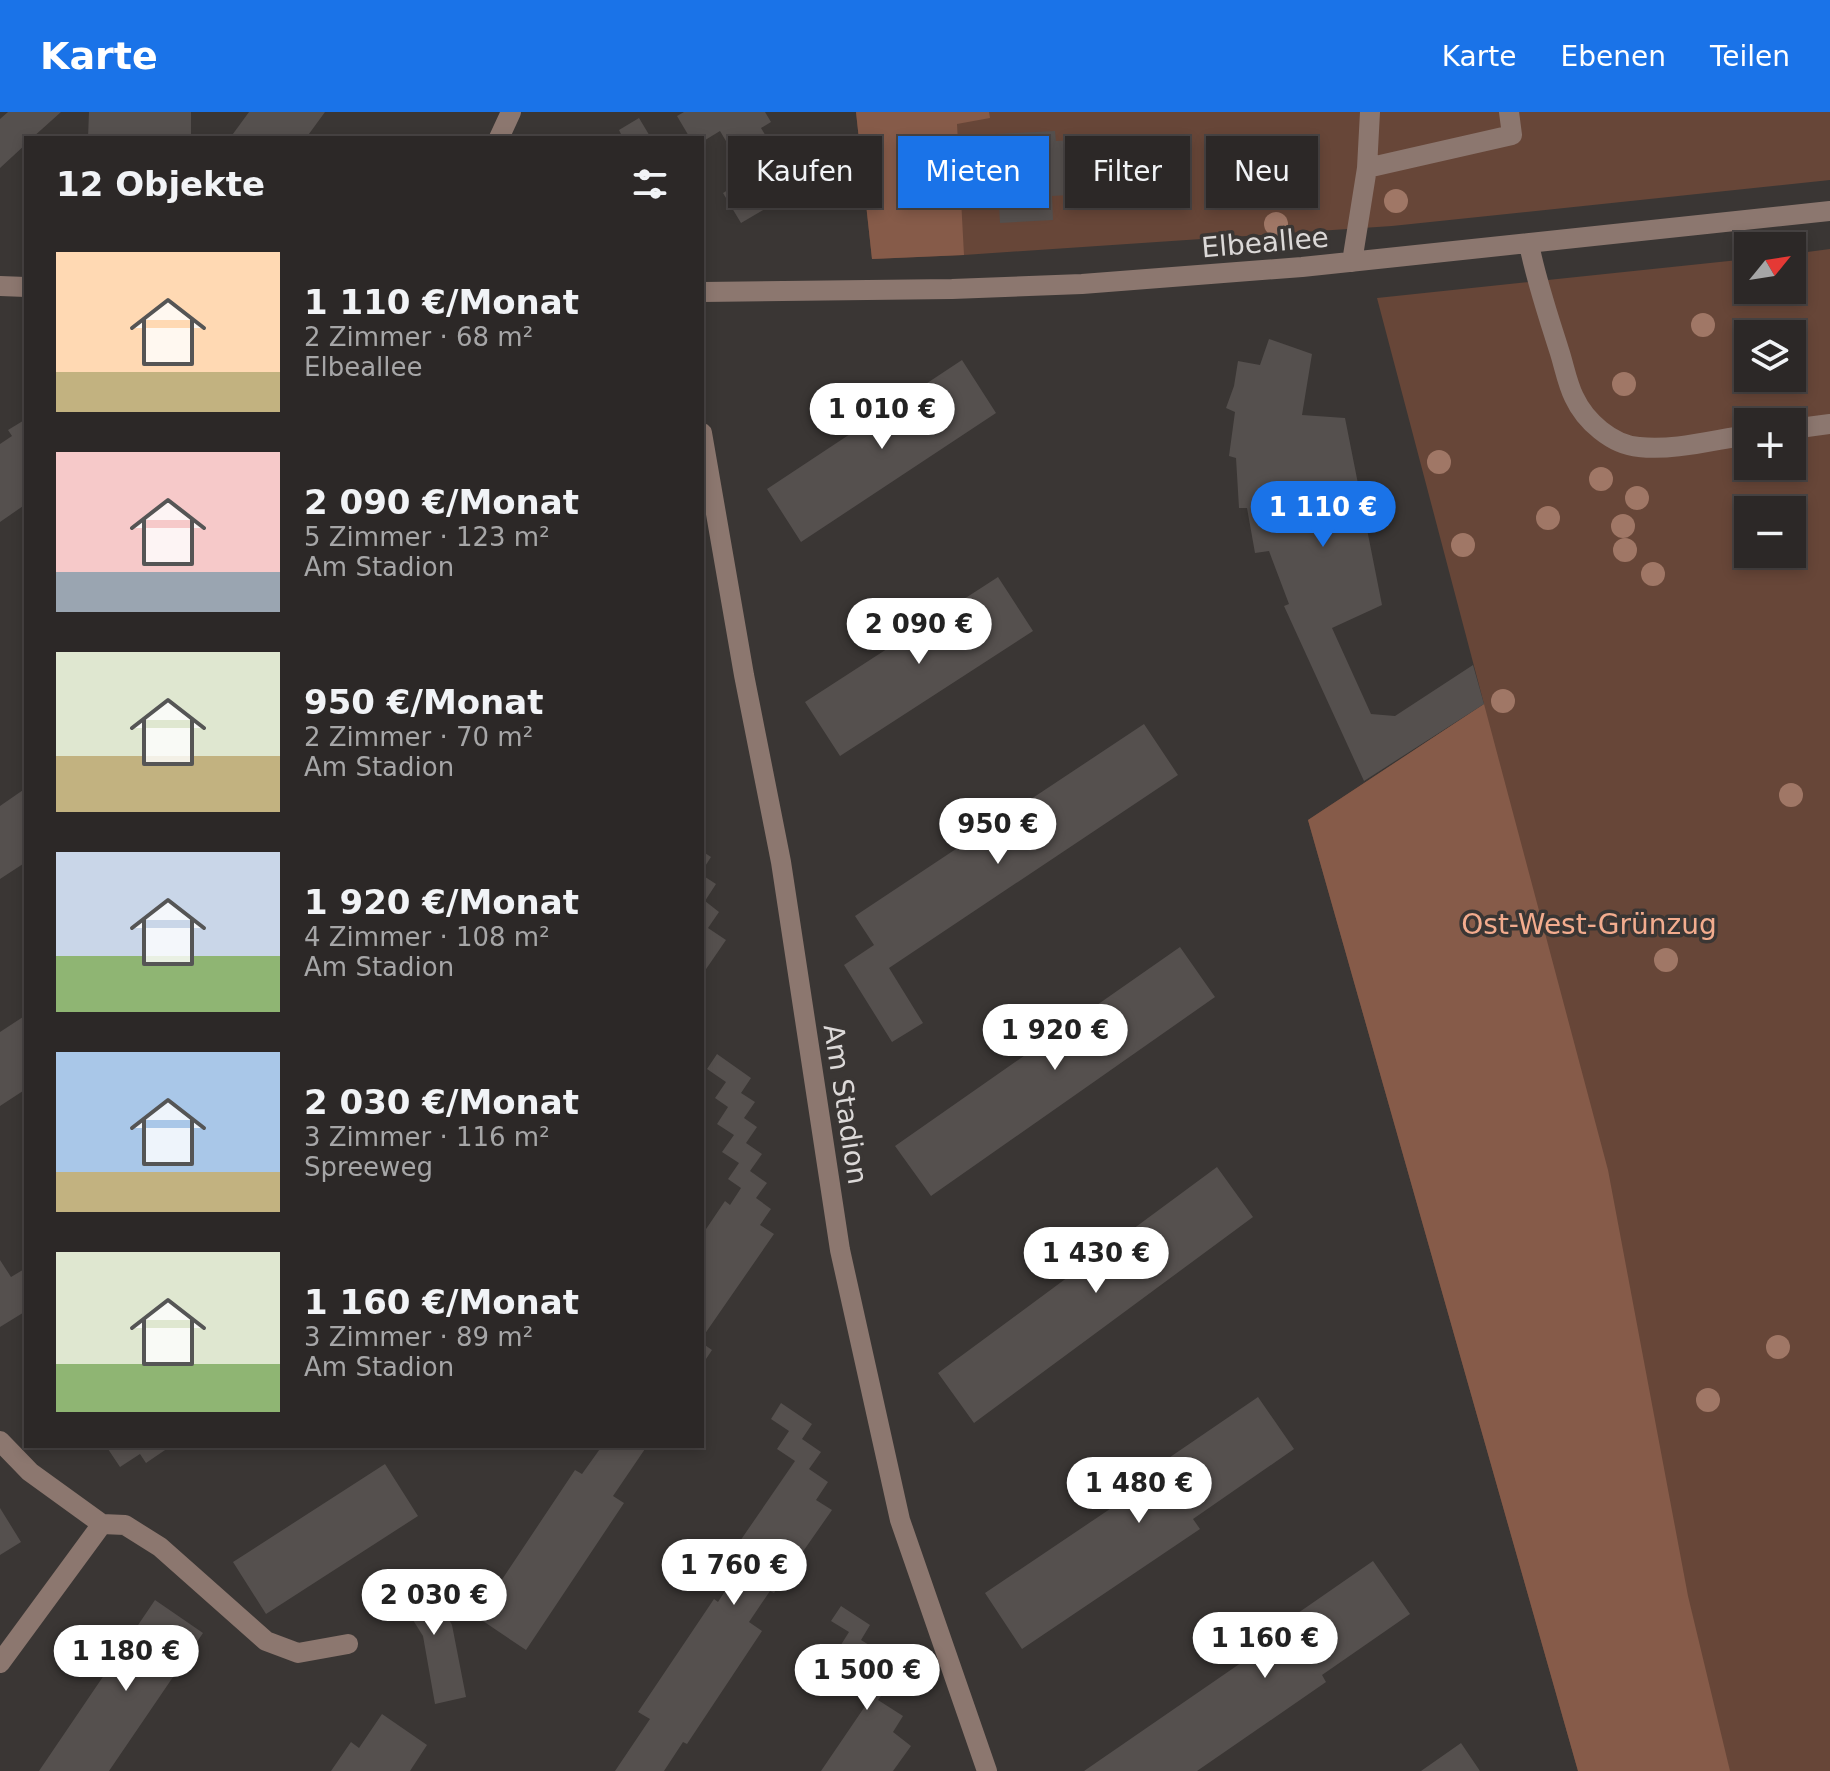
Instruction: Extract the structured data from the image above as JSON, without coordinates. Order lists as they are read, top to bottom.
{
  "streets": {
    "street": ["Elbeallee", "Am Stadion"]
  },
  "parks": ["Ost-West-Grünzug"],
  "north": "top right",
  "page": {
    "header": "Karte",
    "nav": ["Karte", "Ebenen", "Teilen"],
    "chip": [
      "Kaufen",
      "Mieten",
      "Filter",
      "Neu"
    ],
    "heading": "12 Objekte",
    "map_buttons": ["+", "−"],
    "list": [
      {
        "name": "1 110 €/Monat",
        "note": "2 Zimmer · 68 m² · Elbeallee"
      },
      {
        "name": "2 090 €/Monat",
        "note": "5 Zimmer · 123 m² · Am Stadion"
      },
      {
        "name": "950 €/Monat",
        "note": "2 Zimmer · 70 m² · Am Stadion"
      },
      {
        "name": "1 920 €/Monat",
        "note": "4 Zimmer · 108 m² · Am Stadion"
      },
      {
        "name": "2 030 €/Monat",
        "note": "3 Zimmer · 116 m² · Spreeweg"
      },
      {
        "name": "1 160 €/Monat",
        "note": "3 Zimmer · 89 m² · Am Stadion"
      }
    ],
    "price": [
      "1 010 €",
      "1 110 €",
      "2 090 €",
      "950 €",
      "1 920 €",
      "1 430 €",
      "1 480 €",
      "1 760 €",
      "2 030 €",
      "1 160 €",
      "1 180 €",
      "1 500 €"
    ]
  }
}
